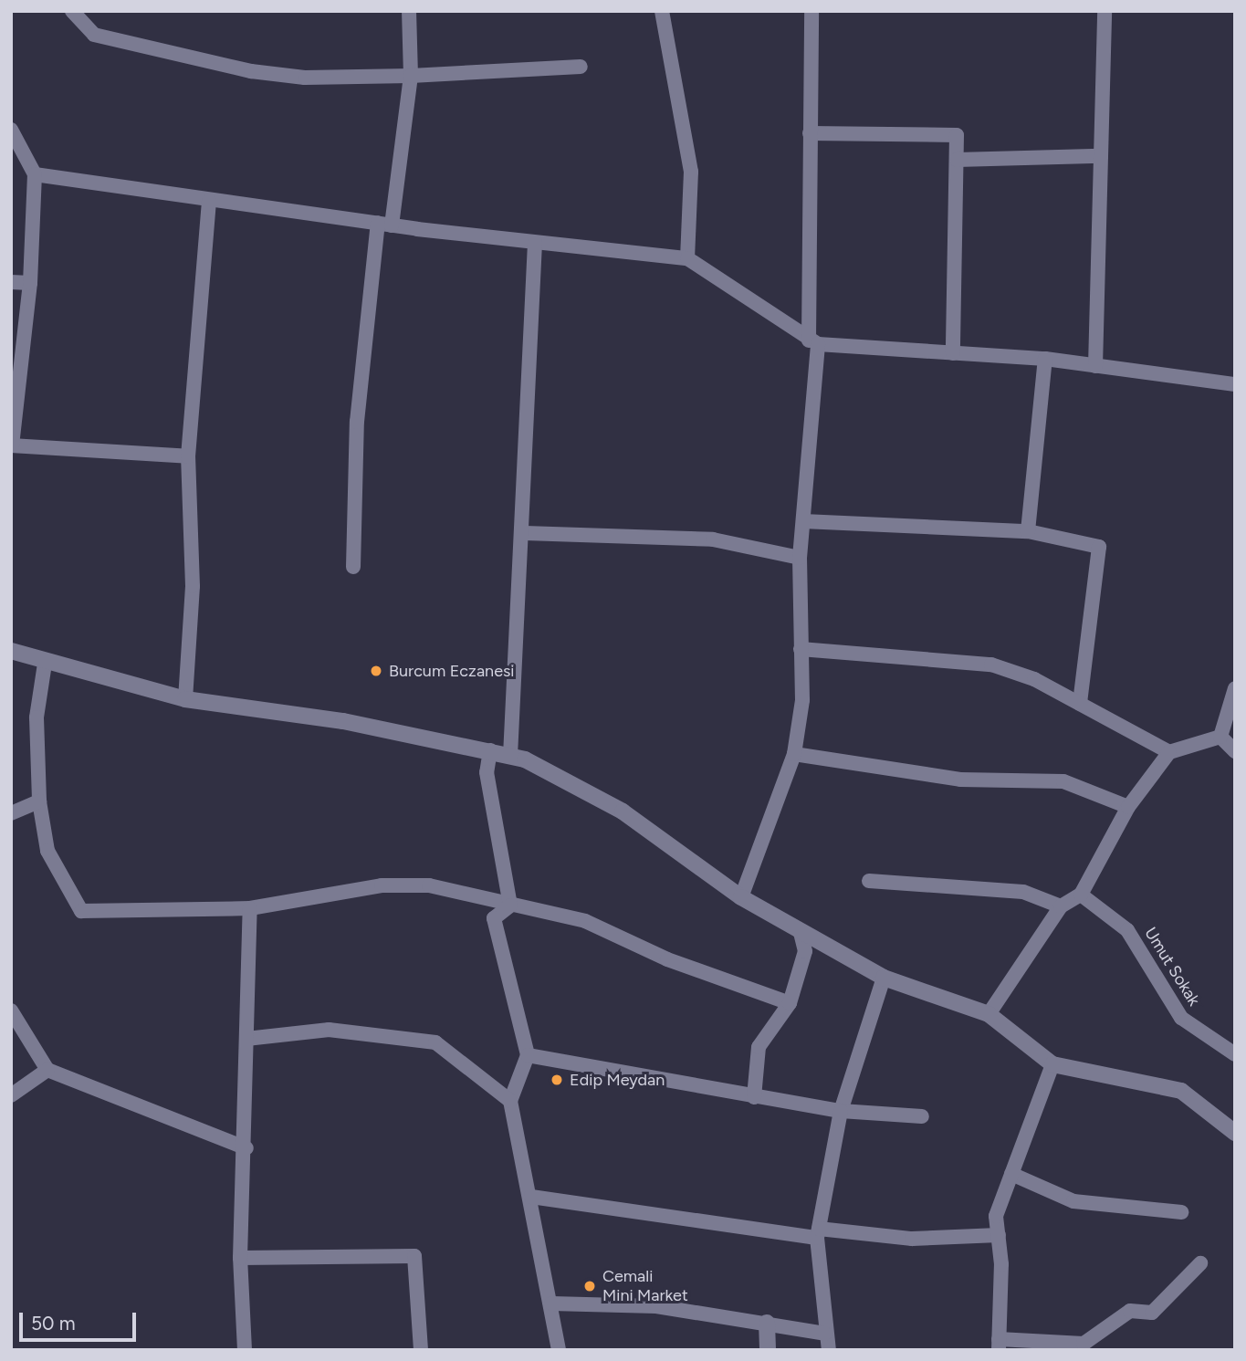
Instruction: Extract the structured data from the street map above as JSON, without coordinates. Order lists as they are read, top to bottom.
{
  "streets": {
    "street": ["Umut Sokak"]
  },
  "places": ["Burcum Eczanesi", "Edip Meydan", "Cemali Mini Market"],
  "scale_bar": "50 m"
}
